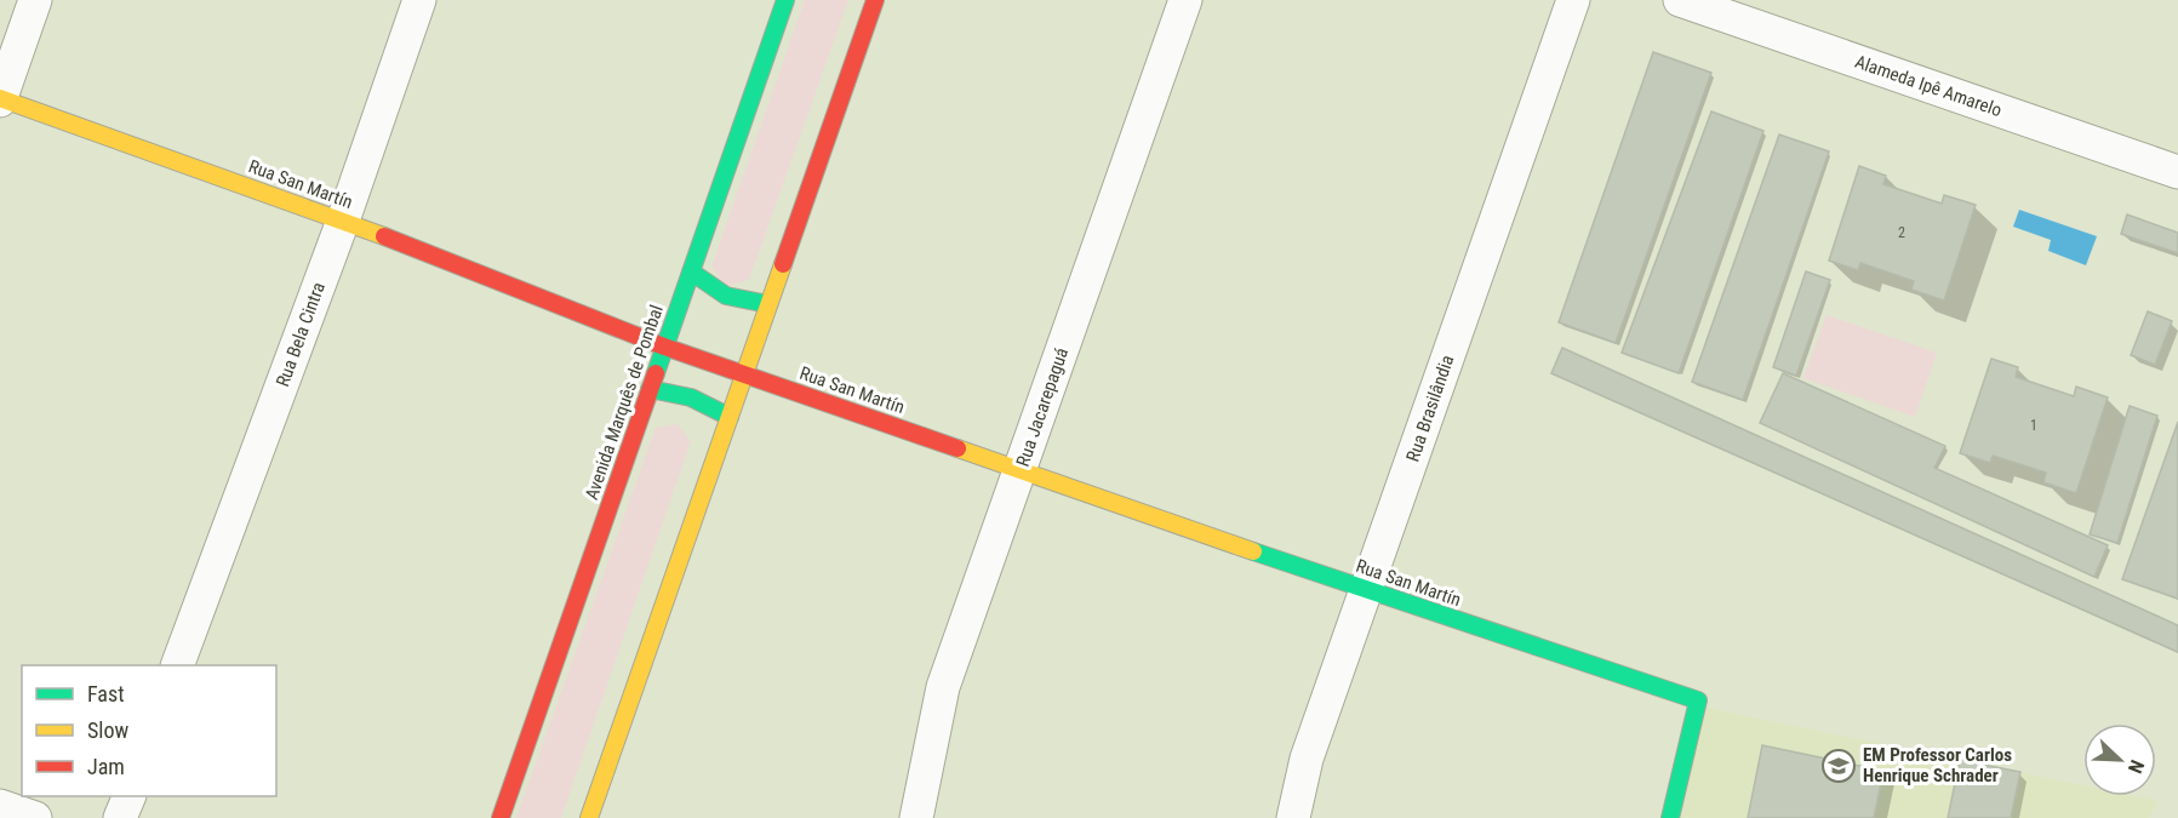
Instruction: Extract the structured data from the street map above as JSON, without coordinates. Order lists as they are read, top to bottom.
{
  "streets": {
    "main road": ["Rua San Martín", "Avenida Marquês de Pombal"],
    "street": [
      "Alameda Ipê Amarelo",
      "Rua Bela Cintra",
      "Rua Jacarepaguá",
      "Rua Brasilândia"
    ]
  },
  "crossings": [
    ["Rua San Martín", "Rua Bela Cintra"],
    ["Rua San Martín", "Avenida Marquês de Pombal"],
    ["Rua San Martín", "Rua Jacarepaguá"],
    ["Rua San Martín", "Rua Brasilândia"]
  ],
  "places": {
    "school or university": ["EM Professor Carlos Henrique Schrader"]
  },
  "house_numbers": ["2", "1"],
  "legend": ["Fast", "Slow", "Jam"],
  "north": "bottom right"
}
